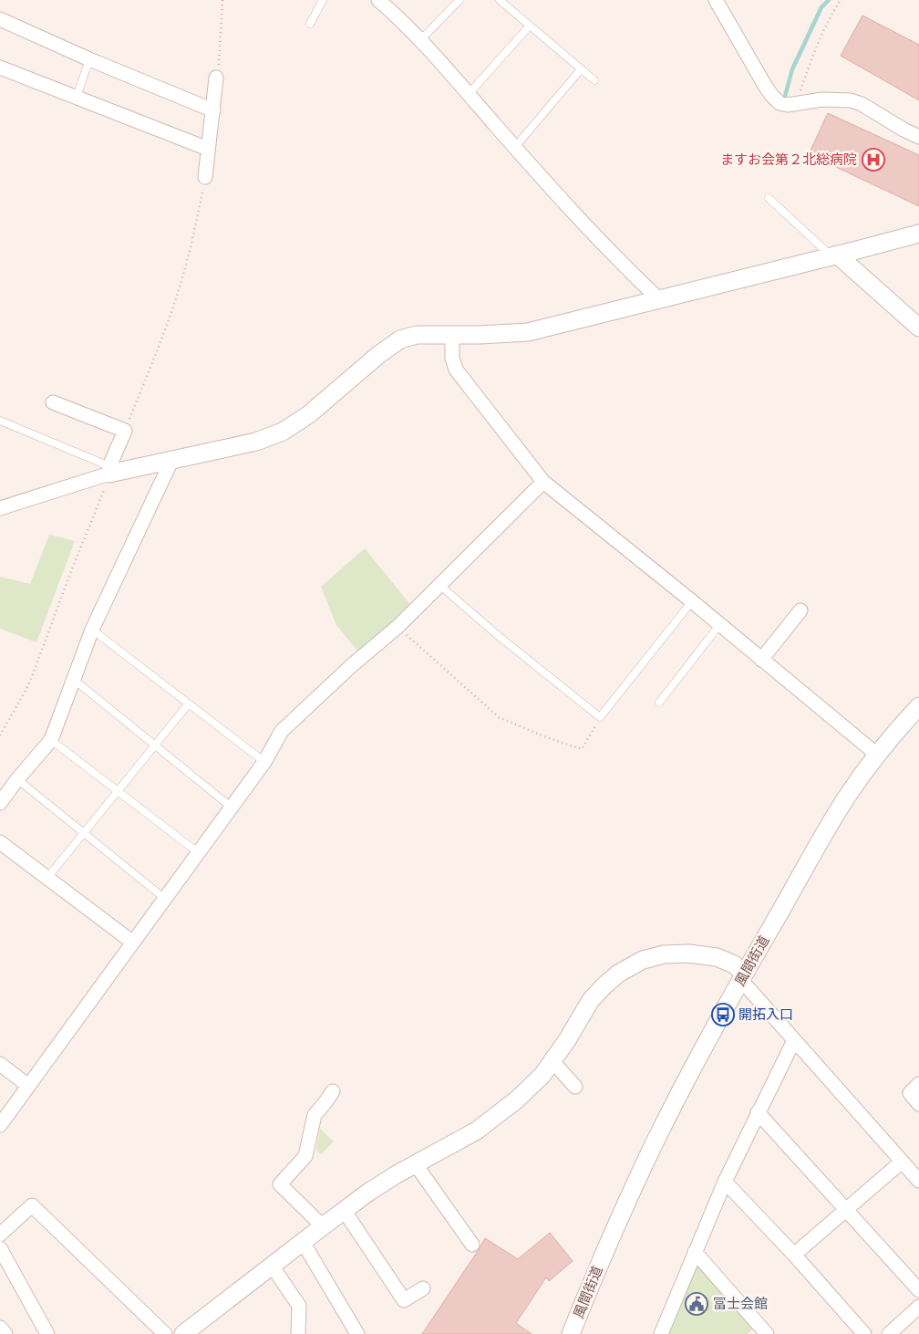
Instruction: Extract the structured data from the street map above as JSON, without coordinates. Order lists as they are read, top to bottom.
{
  "streets": {
    "street": ["風間街道"]
  },
  "places": {
    "hospital": ["ますお会第２北総病院"],
    "bus stop": ["開拓入口"],
    "public building": ["冨士会館"]
  }
}
